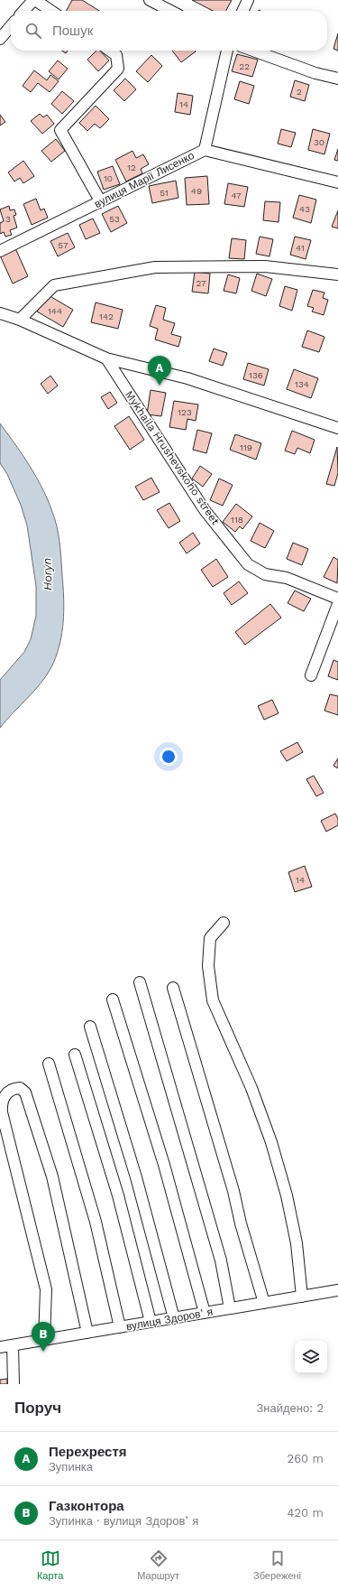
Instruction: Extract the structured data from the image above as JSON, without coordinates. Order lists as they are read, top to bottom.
{
  "streets": {
    "street": ["вулиця Марії Лисенко", "Mykhaila Hrushevskoho street", "вулиця Здоровʼя"]
  },
  "water": ["Horyn"],
  "house_numbers": [
    "22",
    "2",
    "14",
    "30",
    "12",
    "10",
    "49",
    "51",
    "47",
    "43",
    "3",
    "53",
    "57",
    "41",
    "27",
    "144",
    "142",
    "136",
    "134",
    "123",
    "119",
    "118",
    "14"
  ],
  "page": {
    "search": "Пошук",
    "pins": ["A", "B"],
    "heading": ["Поруч", "Знайдено: 2"],
    "list": [
      {
        "mark": "A",
        "name": "Перехрестя",
        "note": "Зупинка",
        "value": "260 m"
      },
      {
        "mark": "B",
        "name": "Газконтора",
        "note": "Зупинка · вулиця Здоровʼя",
        "value": "420 m"
      }
    ],
    "nav": ["Карта", "Маршрут", "Збережені"]
  }
}
